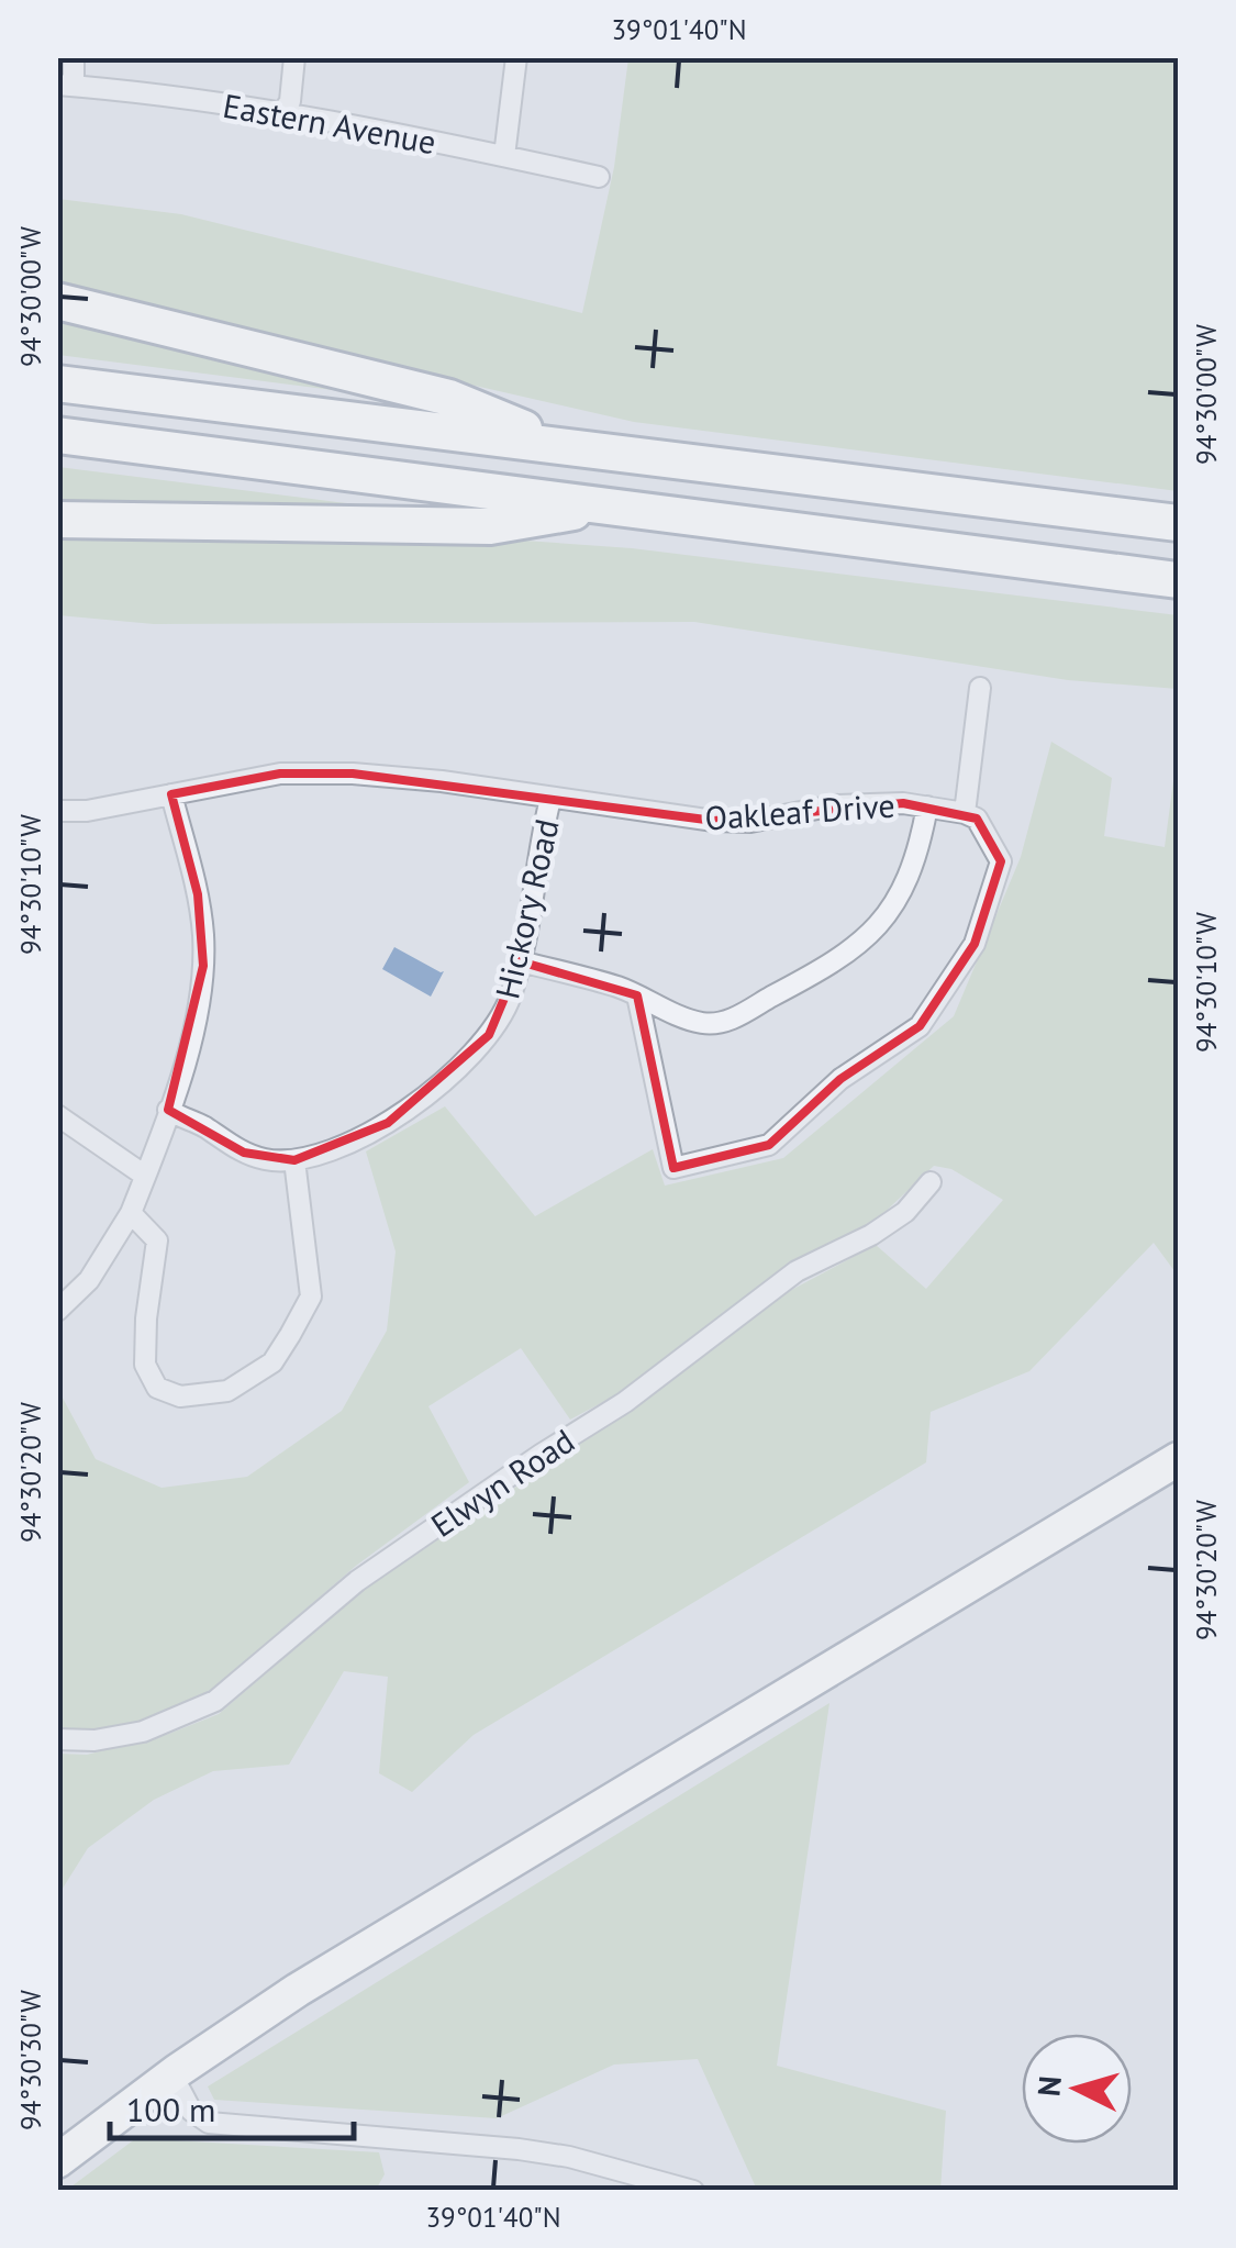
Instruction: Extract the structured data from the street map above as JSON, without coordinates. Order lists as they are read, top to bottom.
{
  "streets": {
    "street": [
      "Eastern Avenue",
      "Oakleaf Drive",
      "Hickory Road",
      "Elwyn Road"
    ]
  },
  "crossings": [
    ["Oakleaf Drive", "Hickory Road"]
  ],
  "scale_bar": "100 m",
  "north": "left",
  "coordinates": [
    "39°01'40\"N",
    "94°30'00\"W",
    "94°30'10\"W",
    "94°30'20\"W",
    "94°30'30\"W"
  ]
}
